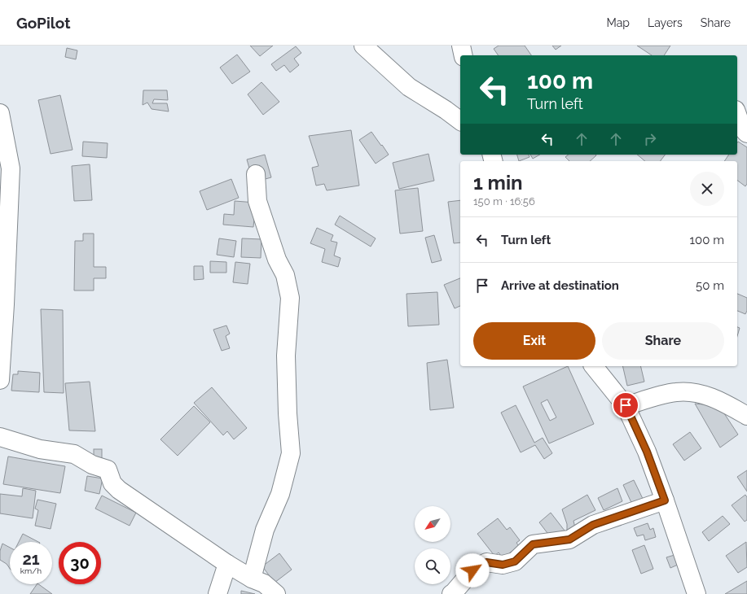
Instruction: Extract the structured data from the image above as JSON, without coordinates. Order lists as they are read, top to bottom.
{
  "north": "bottom left",
  "page": {
    "header": "GoPilot",
    "nav": ["Map", "Layers", "Share"],
    "turn": ["100 m", "Turn left"],
    "heading": ["1 min", "150 m · 16:56"],
    "list": [
      {
        "name": "Turn left",
        "value": "100 m"
      },
      {
        "name": "Arrive at destination",
        "value": "50 m"
      }
    ],
    "buttons": ["Exit", "Share"],
    "speed": "21 km/h",
    "limit": "30"
  }
}
